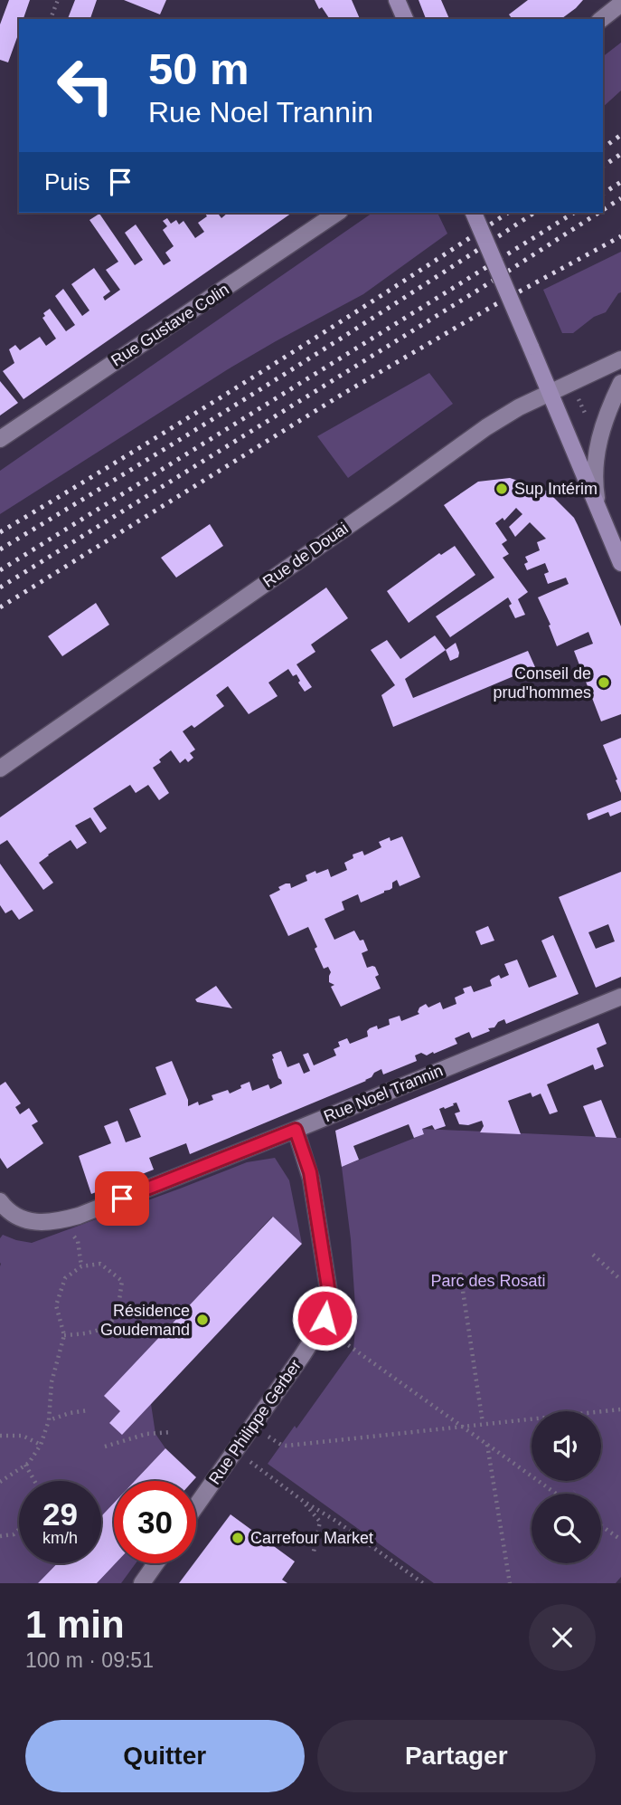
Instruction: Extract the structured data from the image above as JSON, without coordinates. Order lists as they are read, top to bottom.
{
  "streets": {
    "street": [
      "Rue Gustave Colin",
      "Rue de Douai",
      "Rue Noel Trannin",
      "Rue Philippe Gerber"
    ]
  },
  "crossings": [
    ["Rue Noel Trannin", "Rue Philippe Gerber"]
  ],
  "parks": ["Parc des Rosati"],
  "places": [
    "Sup Intérim",
    "Conseil de prud'hommes",
    "Résidence Goudemand",
    "Carrefour Market"
  ],
  "page": {
    "turn": ["50 m", "Rue Noel Trannin"],
    "then": "Puis",
    "speed": "29 km/h",
    "limit": "30",
    "heading": ["1 min", "100 m · 09:51"],
    "buttons": ["Quitter", "Partager"]
  }
}
